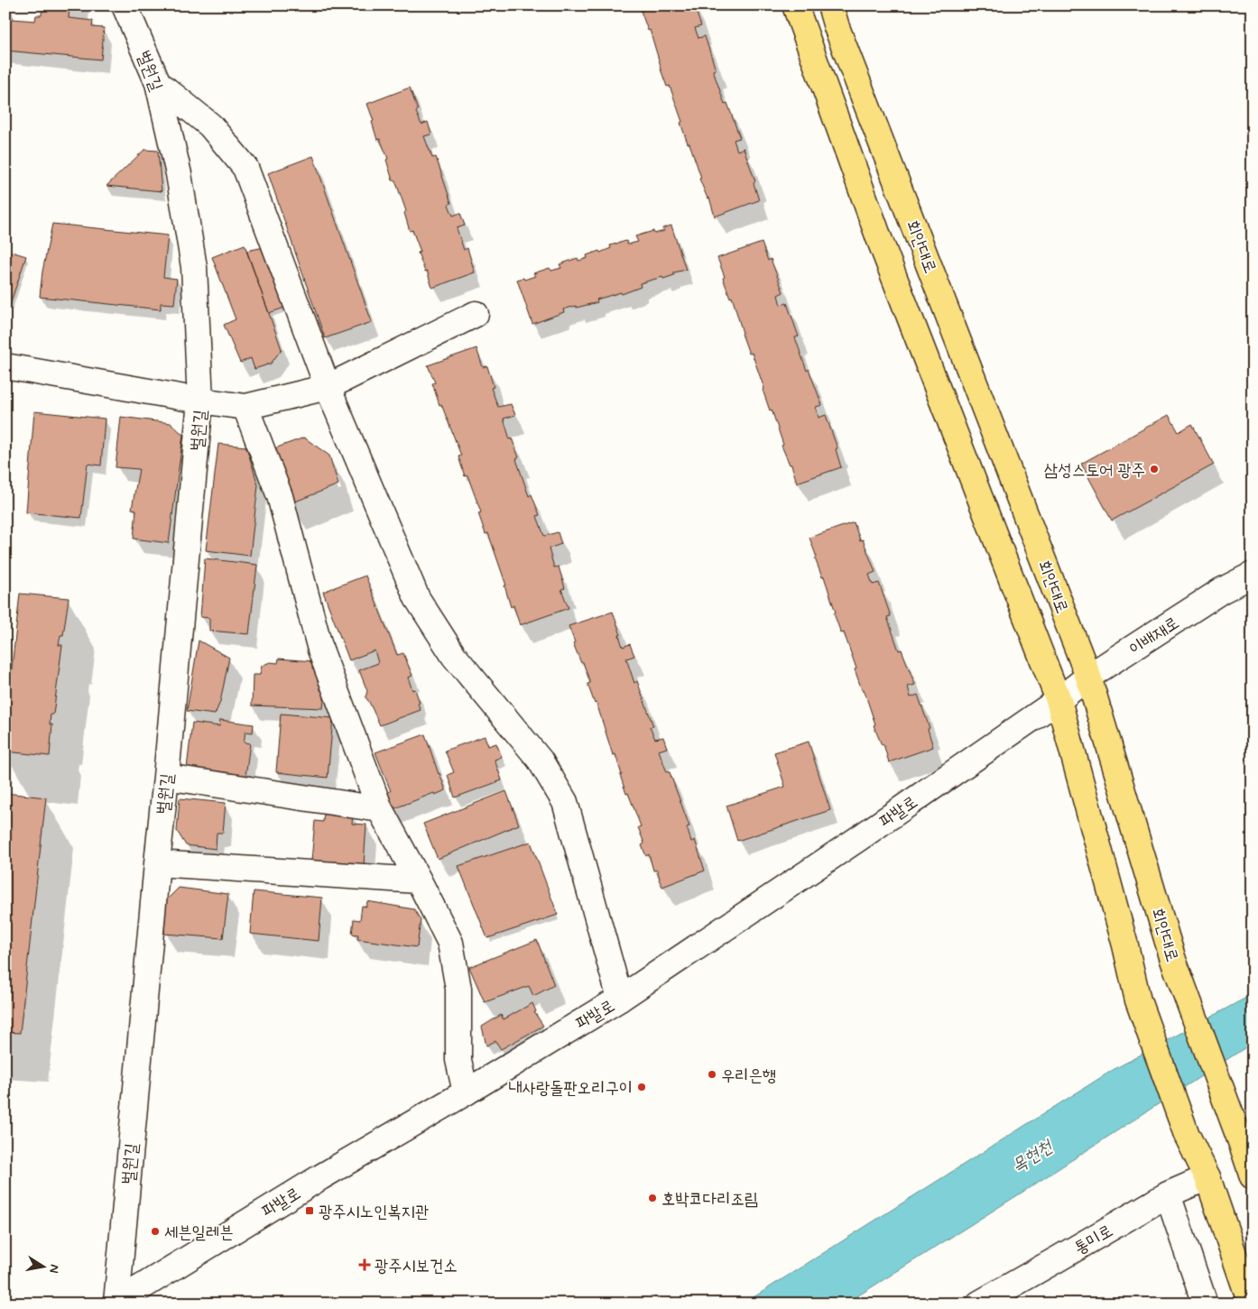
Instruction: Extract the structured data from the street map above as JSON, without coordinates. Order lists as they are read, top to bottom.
{
  "streets": {
    "main road": ["회안대로"],
    "street": [
      "벌원길",
      "이배재로",
      "파발로",
      "통미로"
    ]
  },
  "crossings": [
    ["벌원길", "파발로"],
    ["회안대로", "이배재로"],
    ["이배재로", "파발로"]
  ],
  "water": ["목현천"],
  "places": {
    "other": [
      "삼성스토어 광주",
      "우리은행",
      "내사랑돌판오리구이",
      "호박코다리조림",
      "세븐일레븐"
    ],
    "transit": ["광주시노인복지관"],
    "health": ["광주시보건소"]
  },
  "north": "right"
}
